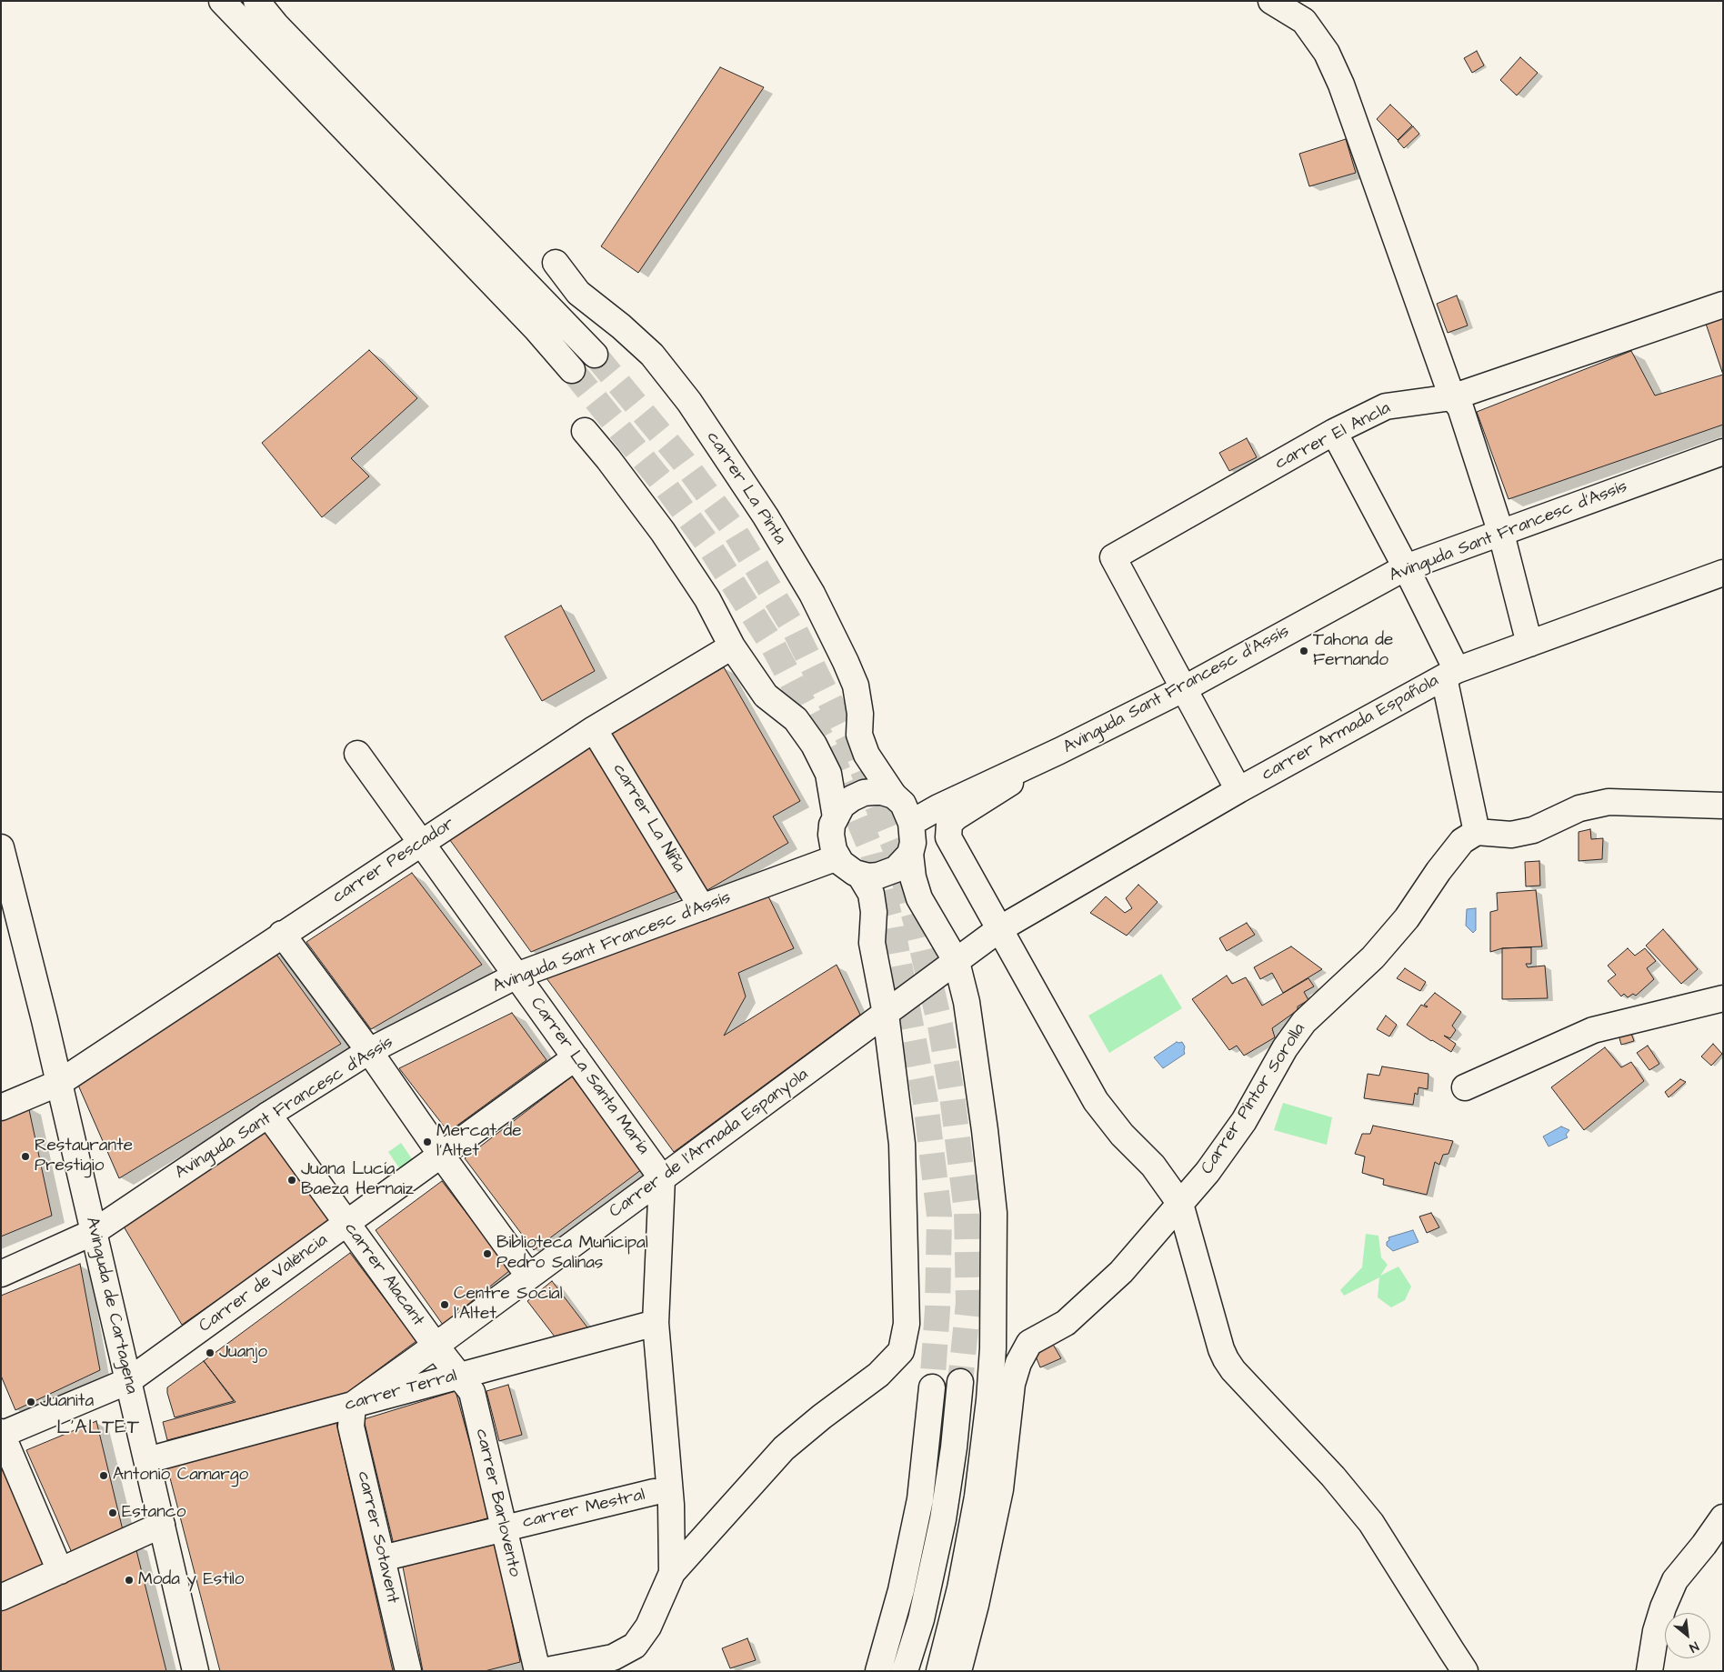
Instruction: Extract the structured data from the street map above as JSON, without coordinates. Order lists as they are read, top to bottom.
{
  "streets": {
    "main road": [
      "carrer El Ancla",
      "carrer La Pinta",
      "Avinguda Sant Francesc d'Assís",
      "carrer Armada Española",
      "carrer La Niña",
      "carrer Pescador",
      "Avinguda Sant Francesc d’Assís",
      "Carrer La Santa María",
      "Carrer Pintor Sorolla",
      "Carrer de l'Armada Espanyola",
      "carrer Alacant",
      "Carrer de València",
      "Avinguda de Cartagena",
      "carrer Terral",
      "carrer Barlovento",
      "carrer Mestral",
      "carrer Sotavent"
    ]
  },
  "crossings": [
    ["carrer El Ancla", "Avinguda Sant Francesc d'Assís"],
    ["carrer La Pinta", "Avinguda Sant Francesc d'Assís"],
    ["carrer La Pinta", "Avinguda Sant Francesc d’Assís"],
    ["Avinguda Sant Francesc d'Assís", "Avinguda Sant Francesc d’Assís"],
    ["carrer Armada Española", "Carrer de l'Armada Espanyola"],
    ["carrer La Niña", "carrer Pescador"],
    ["carrer La Niña", "Avinguda Sant Francesc d’Assís"],
    ["carrer Pescador", "Carrer La Santa María"],
    ["carrer Pescador", "Avinguda de Cartagena"],
    ["Avinguda Sant Francesc d’Assís", "Carrer La Santa María"],
    ["Avinguda Sant Francesc d’Assís", "carrer Alacant"],
    ["Avinguda Sant Francesc d’Assís", "Avinguda de Cartagena"],
    ["Carrer La Santa María", "Carrer de l'Armada Espanyola"],
    ["Carrer La Santa María", "Carrer de València"],
    ["Carrer de l'Armada Espanyola", "carrer Alacant"],
    ["Carrer de l'Armada Espanyola", "carrer Terral"],
    ["Carrer de l'Armada Espanyola", "carrer Barlovento"],
    ["Carrer de l'Armada Espanyola", "carrer Sotavent"],
    ["carrer Alacant", "Carrer de València"],
    ["carrer Alacant", "carrer Barlovento"],
    ["Carrer de València", "Avinguda de Cartagena"],
    ["Avinguda de Cartagena", "carrer Terral"],
    ["carrer Terral", "carrer Barlovento"],
    ["carrer Terral", "carrer Sotavent"],
    ["carrer Barlovento", "carrer Mestral"],
    ["carrer Mestral", "carrer Sotavent"]
  ],
  "districts": ["L'ALTET"],
  "places": [
    "Tahona de Fernando",
    "Mercat de l'Altet",
    "Restaurante Prestigio",
    "Juana Lucía Baeza Hernaiz",
    "Biblioteca Municipal Pedro Salinas",
    "Centre Social l'Altet",
    "Juanjo",
    "Juanita",
    "Antonio Camargo",
    "Estanco",
    "Moda y Estilo"
  ],
  "north": "bottom right"
}
